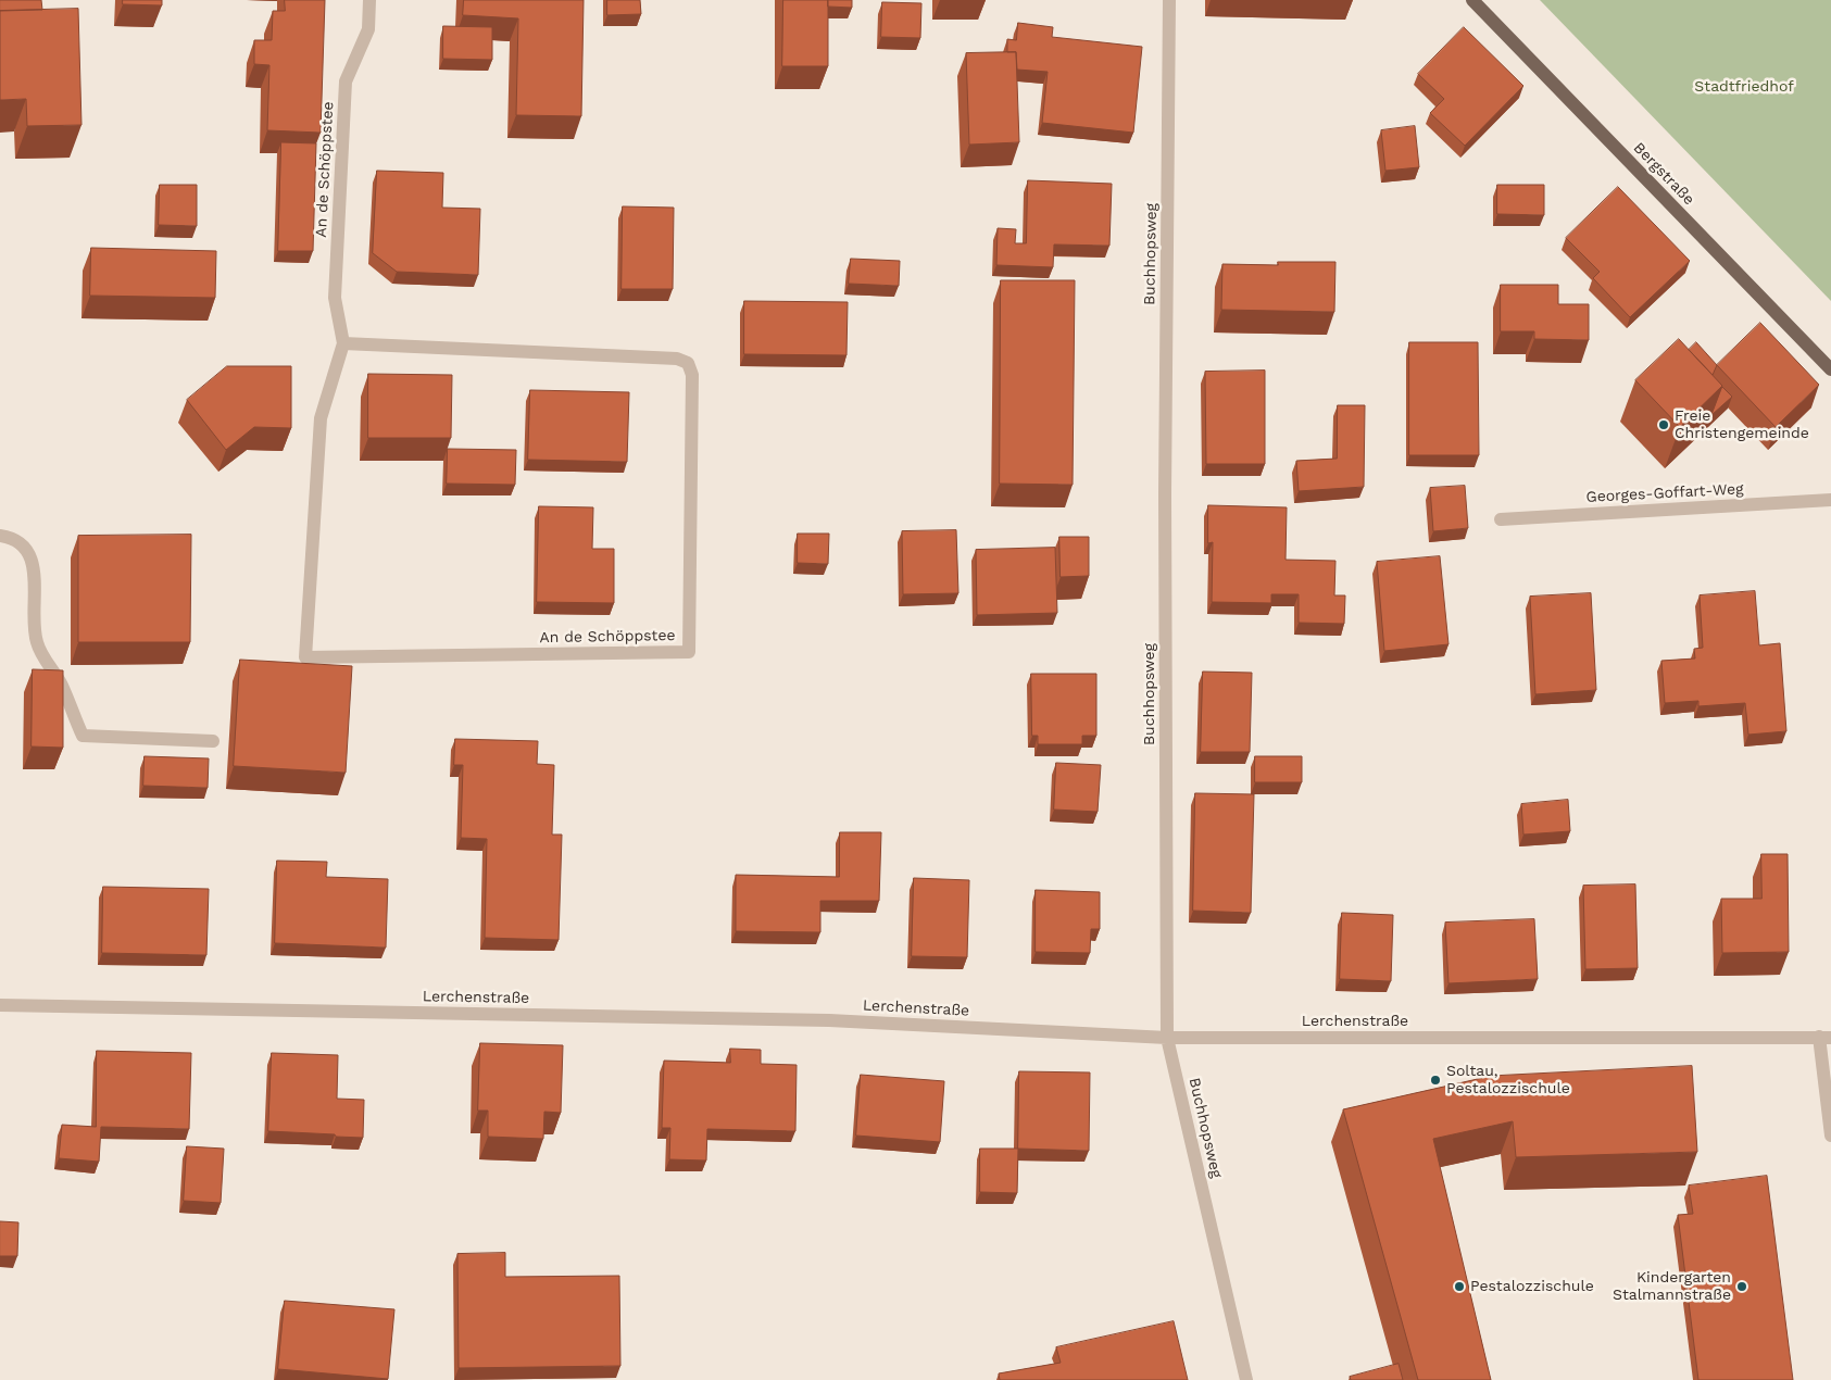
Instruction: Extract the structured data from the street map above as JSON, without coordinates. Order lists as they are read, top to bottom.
{
  "streets": {
    "main road": ["Bergstraße"],
    "street": [
      "An de Schöppstee",
      "Buchhopsweg",
      "Georges-Goffart-Weg",
      "Lerchenstraße"
    ]
  },
  "crossings": [
    ["Buchhopsweg", "Lerchenstraße"]
  ],
  "parks": ["Stadtfriedhof"],
  "places": [
    "Freie Christengemeinde",
    "Soltau, Pestalozzischule",
    "Pestalozzischule",
    "Kindergarten Stalmannstraße"
  ]
}
